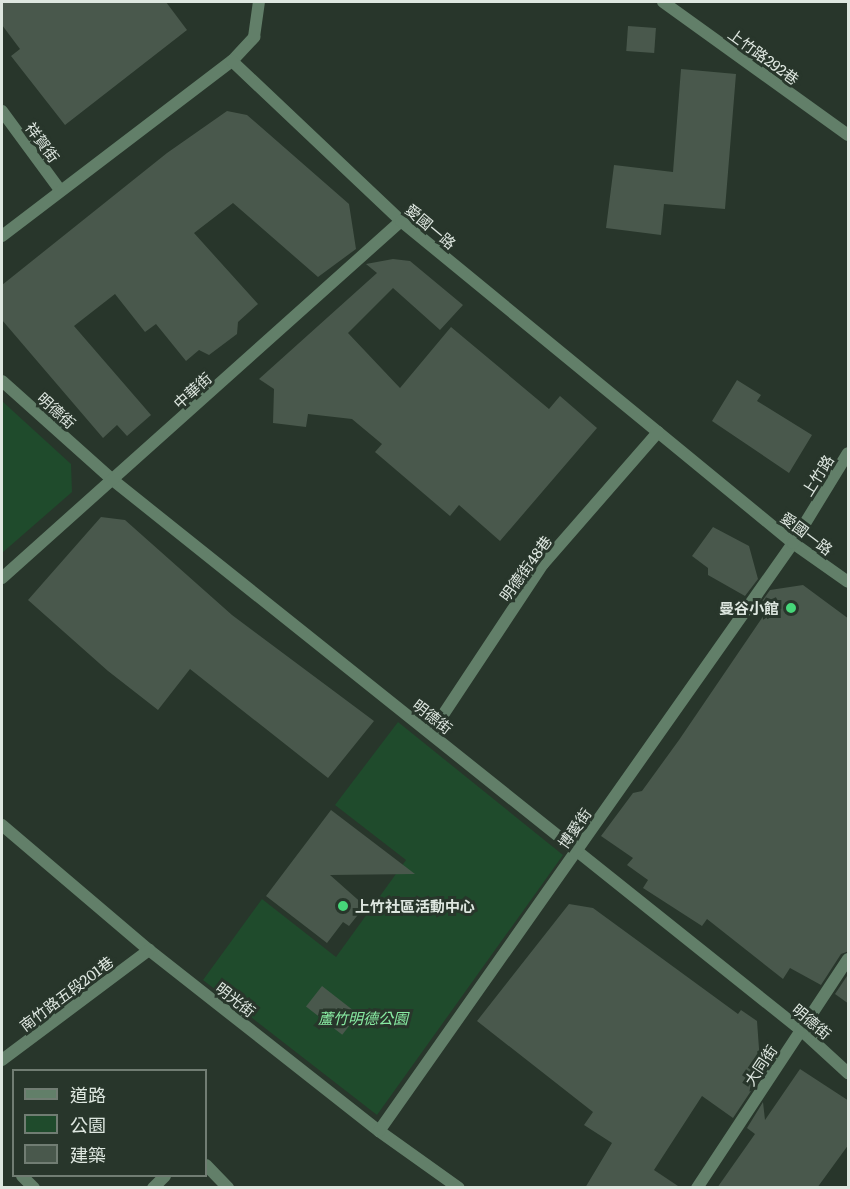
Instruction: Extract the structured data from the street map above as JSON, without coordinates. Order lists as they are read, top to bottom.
{
  "streets": {
    "street": [
      "上竹路292巷",
      "祥賀街",
      "愛國一路",
      "中華街",
      "明德街",
      "上竹路",
      "明德街48巷",
      "博愛街",
      "南竹路五段201巷",
      "明光街",
      "大同街"
    ]
  },
  "crossings": [
    ["愛國一路", "中華街"],
    ["愛國一路", "上竹路"],
    ["愛國一路", "明德街48巷"],
    ["愛國一路", "博愛街"],
    ["中華街", "明德街"],
    ["明德街", "明德街48巷"],
    ["明德街", "博愛街"],
    ["明德街", "大同街"],
    ["上竹路", "博愛街"],
    ["博愛街", "明光街"],
    ["南竹路五段201巷", "明光街"]
  ],
  "parks": ["蘆竹明德公園"],
  "places": ["曼谷小館", "上竹社區活動中心"],
  "legend": ["道路", "公園", "建築"]
}
